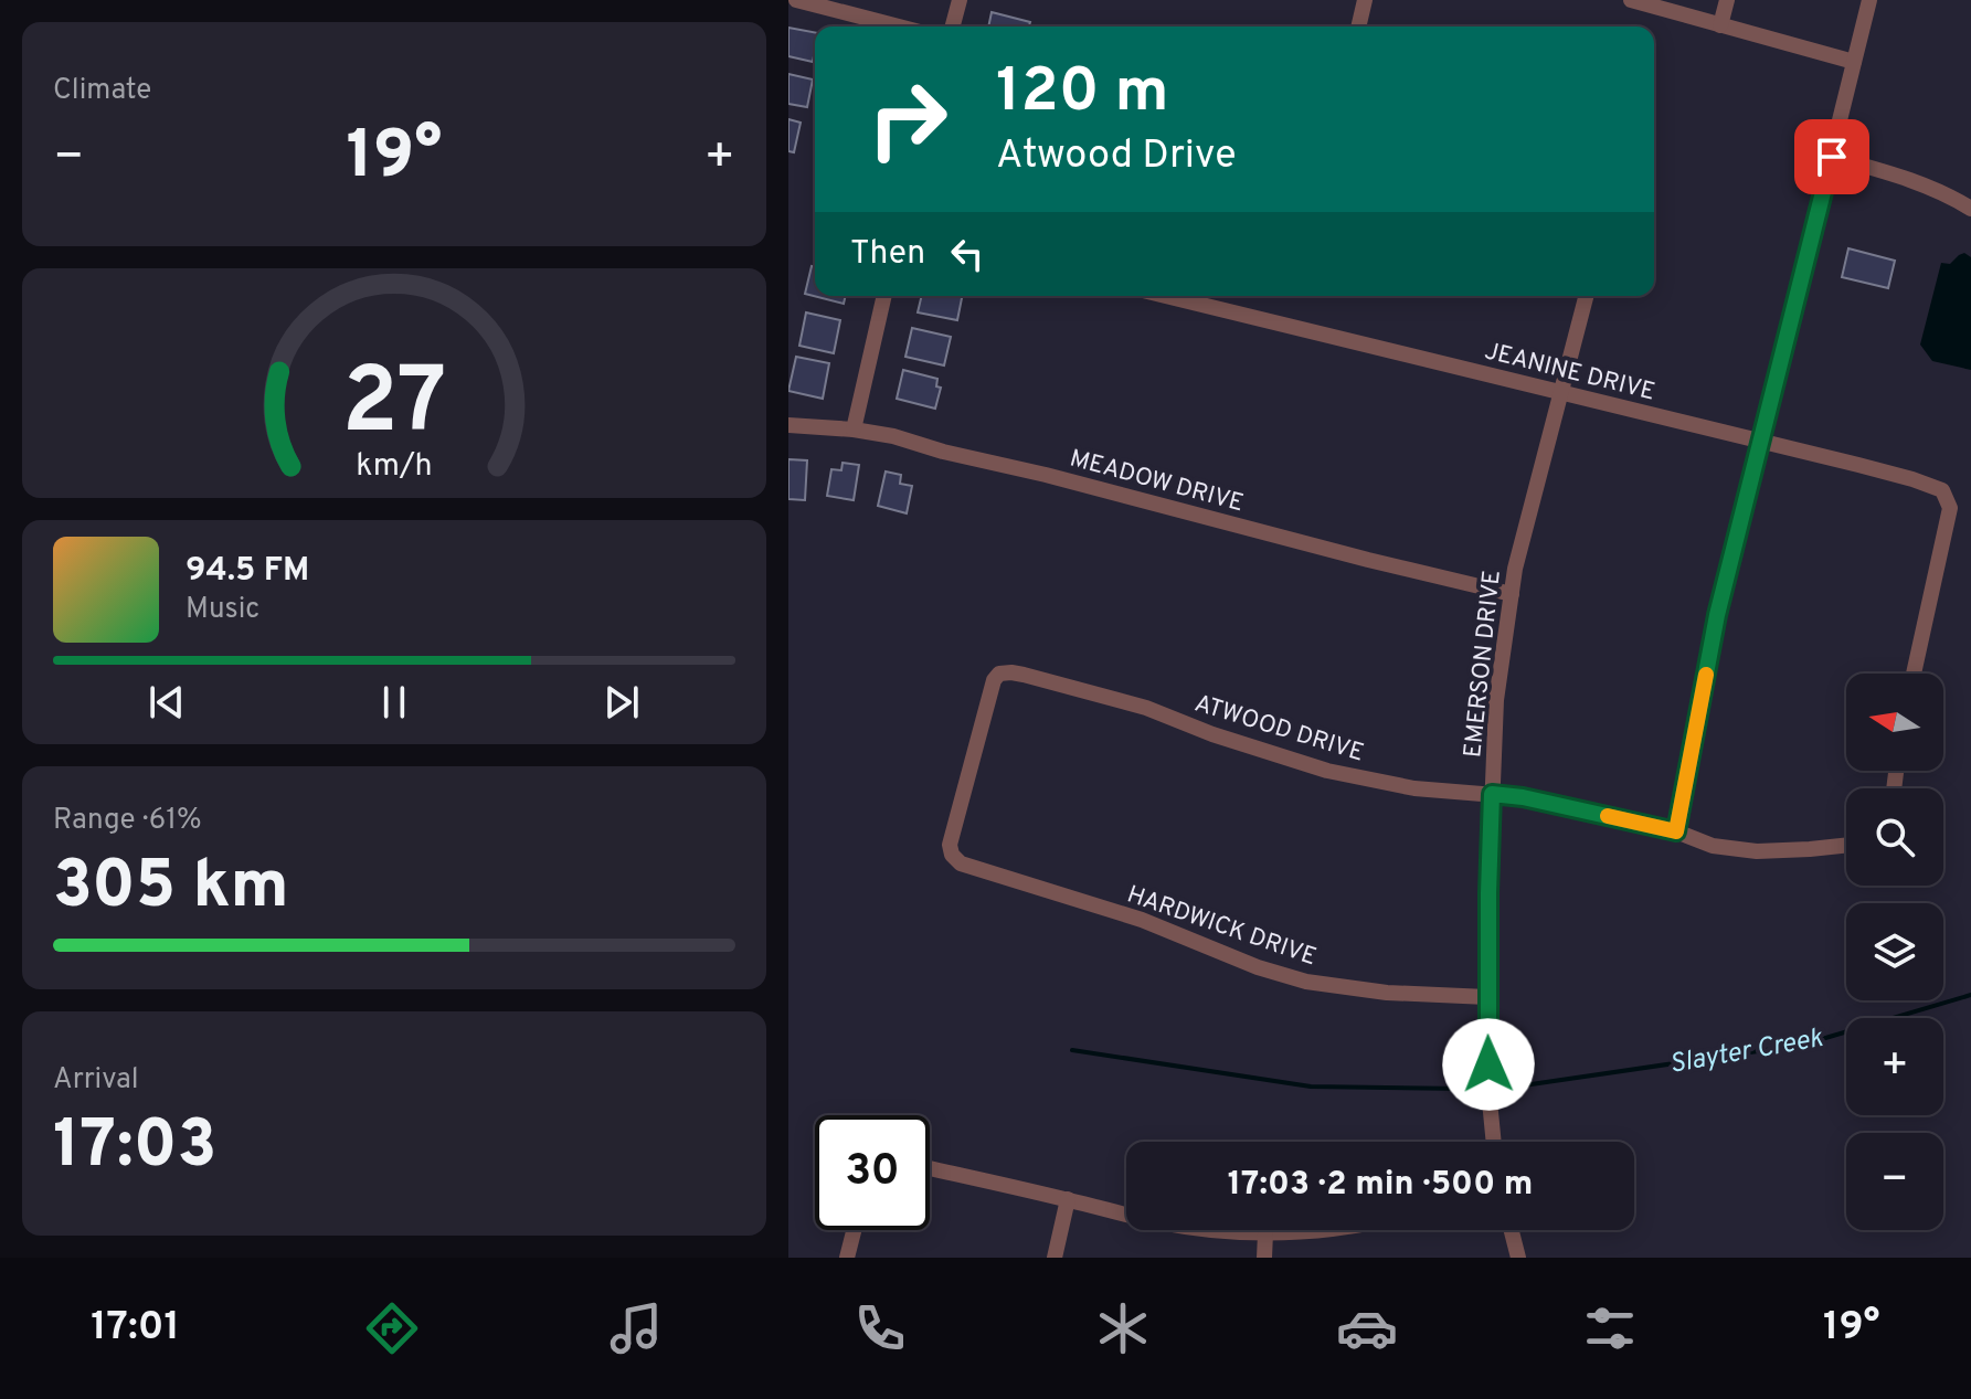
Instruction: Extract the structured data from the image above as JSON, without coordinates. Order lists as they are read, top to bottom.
{
  "streets": {
    "street": [
      "JEANINE DRIVE",
      "MEADOW DRIVE",
      "EMERSON DRIVE",
      "ATWOOD DRIVE",
      "HARDWICK DRIVE"
    ]
  },
  "crossings": [
    ["JEANINE DRIVE", "EMERSON DRIVE"],
    ["MEADOW DRIVE", "EMERSON DRIVE"],
    ["EMERSON DRIVE", "ATWOOD DRIVE"],
    ["EMERSON DRIVE", "HARDWICK DRIVE"],
    ["ATWOOD DRIVE", "HARDWICK DRIVE"]
  ],
  "water": ["Slayter Creek"],
  "north": "left",
  "page": {
    "tile": [
      "Climate",
      ["Range · 61%", "305 km"],
      ["Arrival", "17:03"]
    ],
    "turn": ["120 m", "Atwood Drive"],
    "heat": ["−", "19°", "+"],
    "then": "Then",
    "song": ["94.5 FM", "Music"],
    "map_buttons": ["+", "−"],
    "limit": "30",
    "trip": "17:03 · 2 min · 500 m",
    "tabs": ["17:01", "19°"],
    "gauge": ["27", "km/h"]
  }
}
